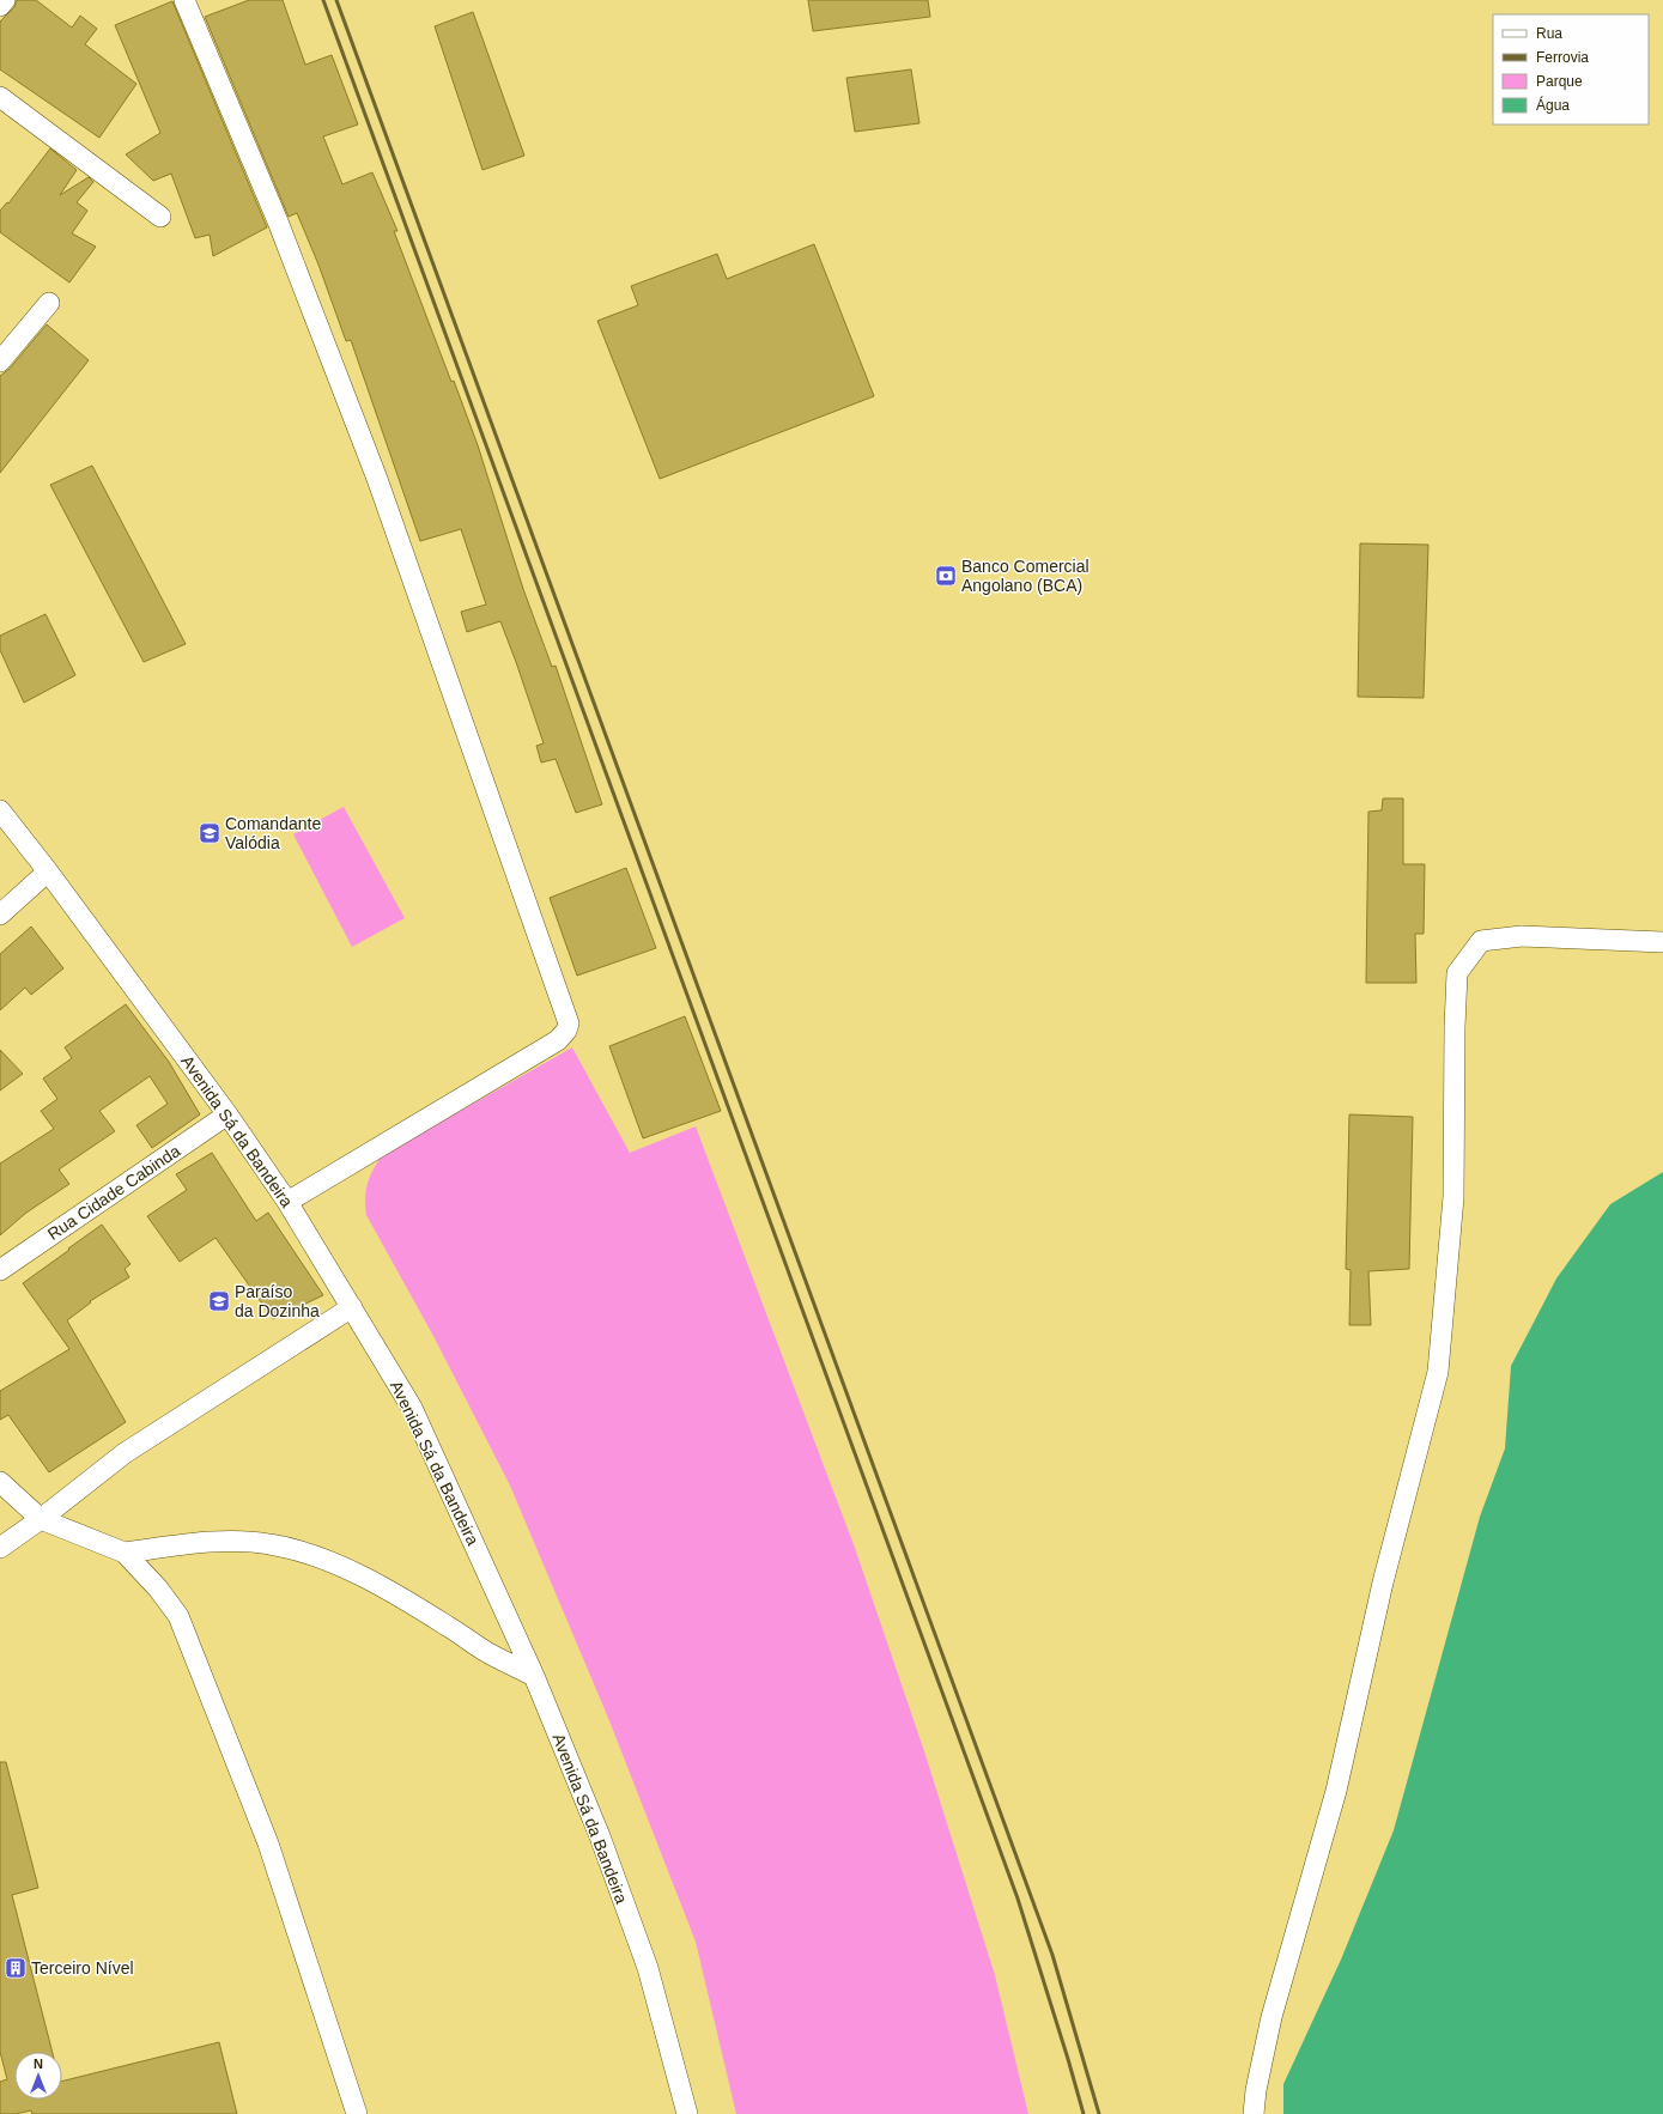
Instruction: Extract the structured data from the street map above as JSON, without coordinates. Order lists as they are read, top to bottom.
{
  "streets": {
    "street": ["Avenida Sá da Bandeira", "Rua Cidade Cabinda"]
  },
  "crossings": [
    ["Avenida Sá da Bandeira", "Rua Cidade Cabinda"]
  ],
  "places": {
    "bank": ["Banco Comercial Angolano (BCA)"],
    "school or university": ["Comandante Valódia", "Paraíso da Dozinha"],
    "building": ["Terceiro Nível"]
  },
  "legend": [
    "Rua",
    "Ferrovia",
    "Parque",
    "Água"
  ],
  "north": "top"
}
